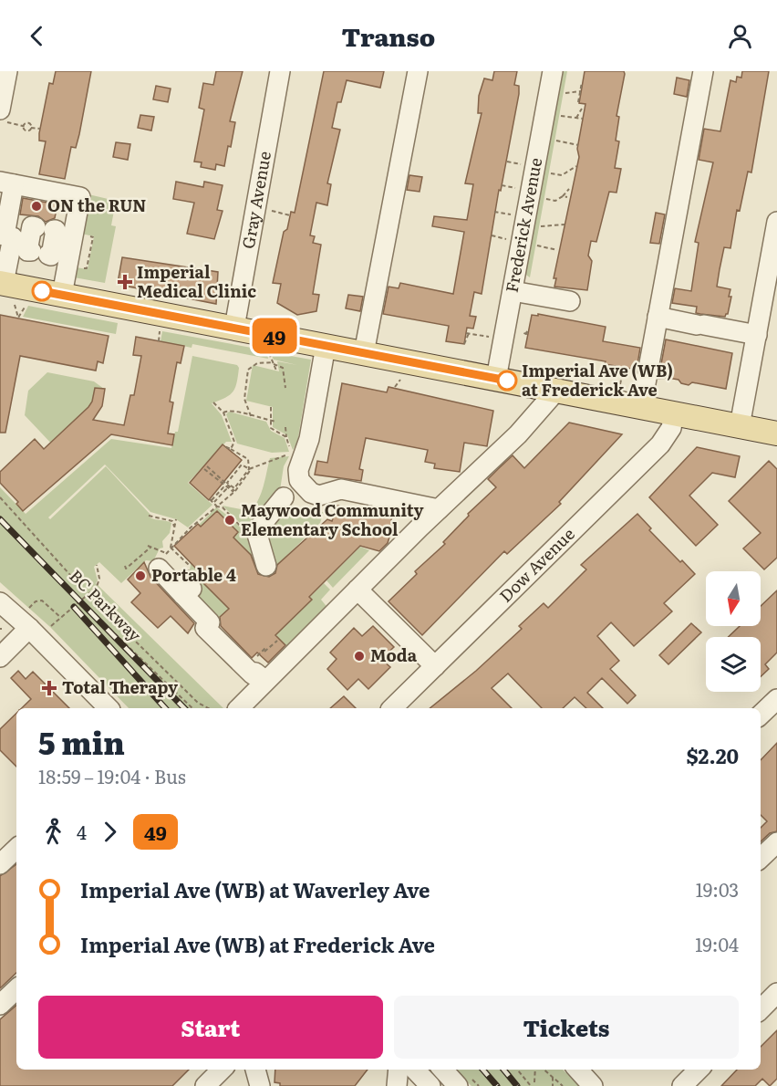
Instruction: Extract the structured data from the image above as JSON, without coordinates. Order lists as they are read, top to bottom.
{
  "streets": {
    "street": ["Gray Avenue", "Frederick Avenue", "Dow Avenue"],
    "path": ["BC Parkway"]
  },
  "places": {
    "other": [
      "ON the RUN",
      "Imperial Ave (WB) at Frederick Ave",
      "Maywood Community Elementary School",
      "Portable 4",
      "Moda"
    ],
    "health": ["Imperial Medical Clinic", "Total Therapy"]
  },
  "lines": ["bus line 49"],
  "north": "bottom",
  "page": {
    "header": "Transo",
    "on_map": "49",
    "heading": ["5 min", "18:59 – 19:04 · Bus", "$2.20"],
    "legs": ["4", "49"],
    "list": [
      {
        "name": "Imperial Ave (WB) at Waverley Ave",
        "value": "19:03"
      },
      {
        "name": "Imperial Ave (WB) at Frederick Ave",
        "value": "19:04"
      }
    ],
    "buttons": ["Start", "Tickets"]
  }
}
